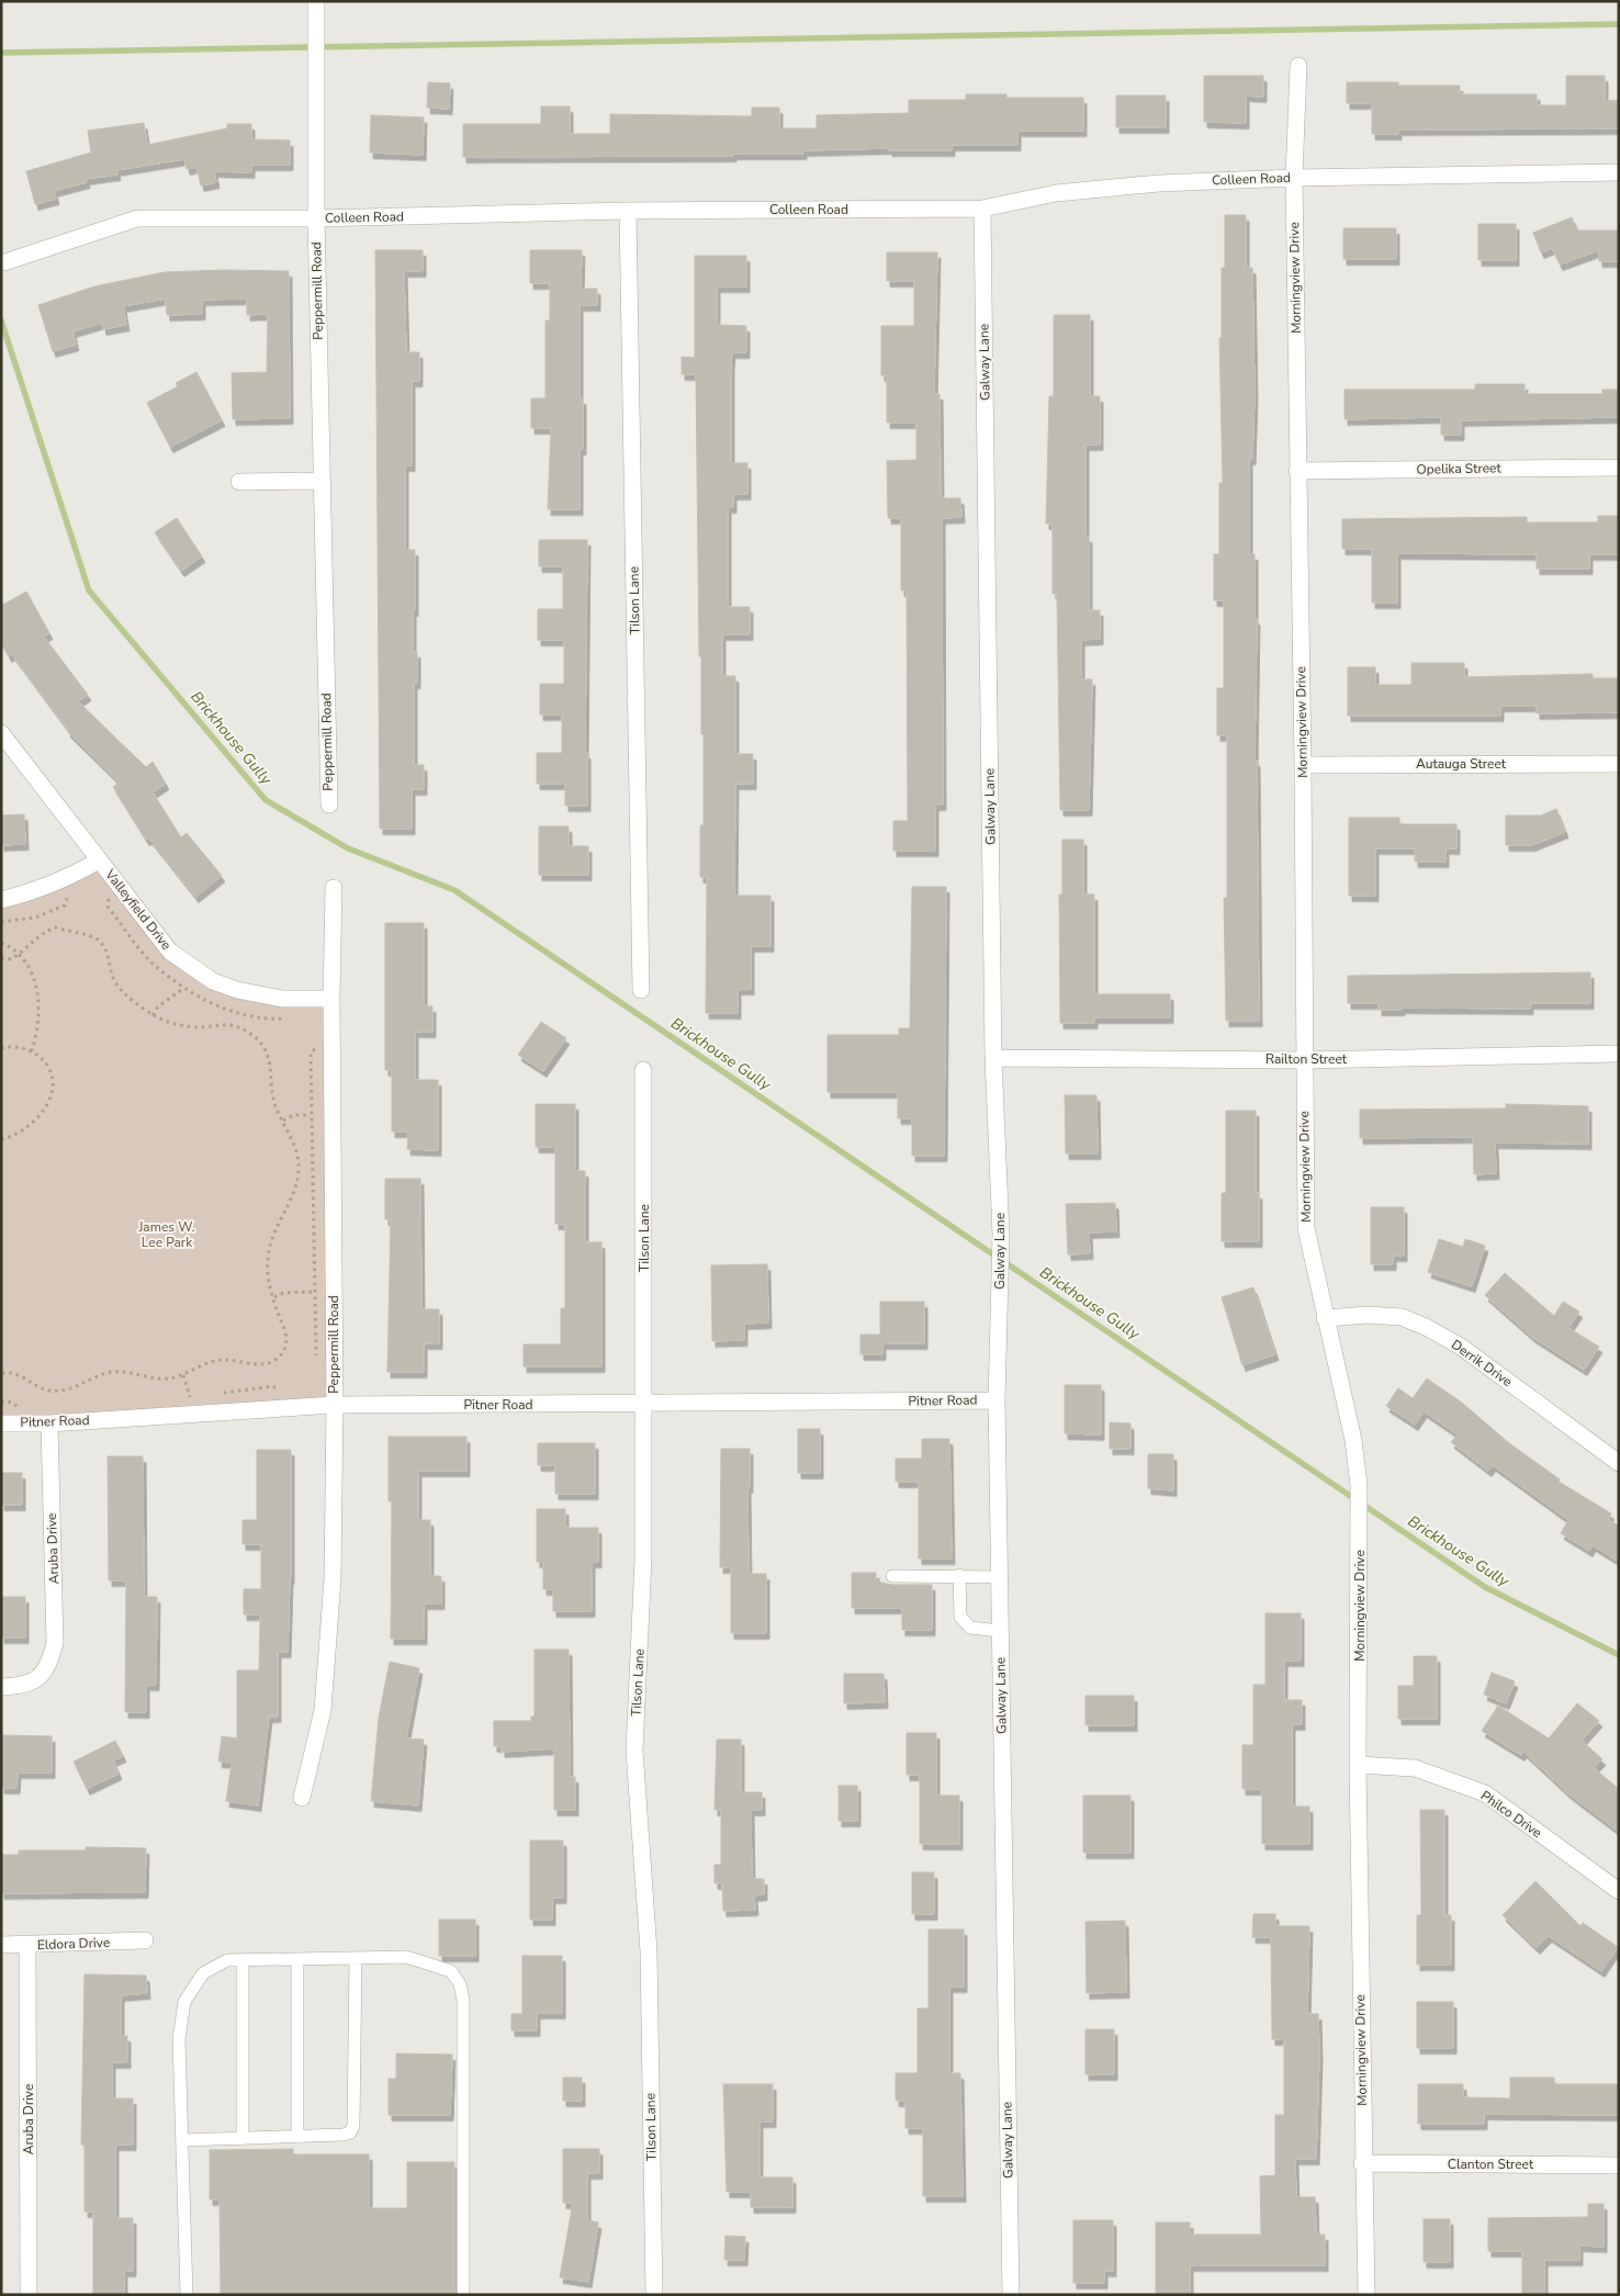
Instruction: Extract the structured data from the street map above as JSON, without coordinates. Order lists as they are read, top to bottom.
{
  "streets": {
    "street": [
      "Colleen Road",
      "Morningview Drive",
      "Peppermill Road",
      "Galway Lane",
      "Opelika Street",
      "Tilson Lane",
      "Autauga Street",
      "Valleyfield Drive",
      "Railton Street",
      "Derrik Drive",
      "Pitner Road",
      "Aruba Drive",
      "Philco Drive",
      "Eldora Drive",
      "Clanton Street"
    ]
  },
  "crossings": [
    ["Colleen Road", "Morningview Drive"],
    ["Colleen Road", "Peppermill Road"],
    ["Colleen Road", "Galway Lane"],
    ["Colleen Road", "Tilson Lane"],
    ["Morningview Drive", "Opelika Street"],
    ["Morningview Drive", "Autauga Street"],
    ["Morningview Drive", "Railton Street"],
    ["Morningview Drive", "Derrik Drive"],
    ["Morningview Drive", "Philco Drive"],
    ["Morningview Drive", "Clanton Street"],
    ["Peppermill Road", "Valleyfield Drive"],
    ["Peppermill Road", "Pitner Road"],
    ["Galway Lane", "Railton Street"],
    ["Galway Lane", "Pitner Road"],
    ["Tilson Lane", "Pitner Road"],
    ["Pitner Road", "Aruba Drive"],
    ["Aruba Drive", "Eldora Drive"]
  ],
  "water": ["Brickhouse Gully"],
  "parks": ["James W. Lee Park"]
}
